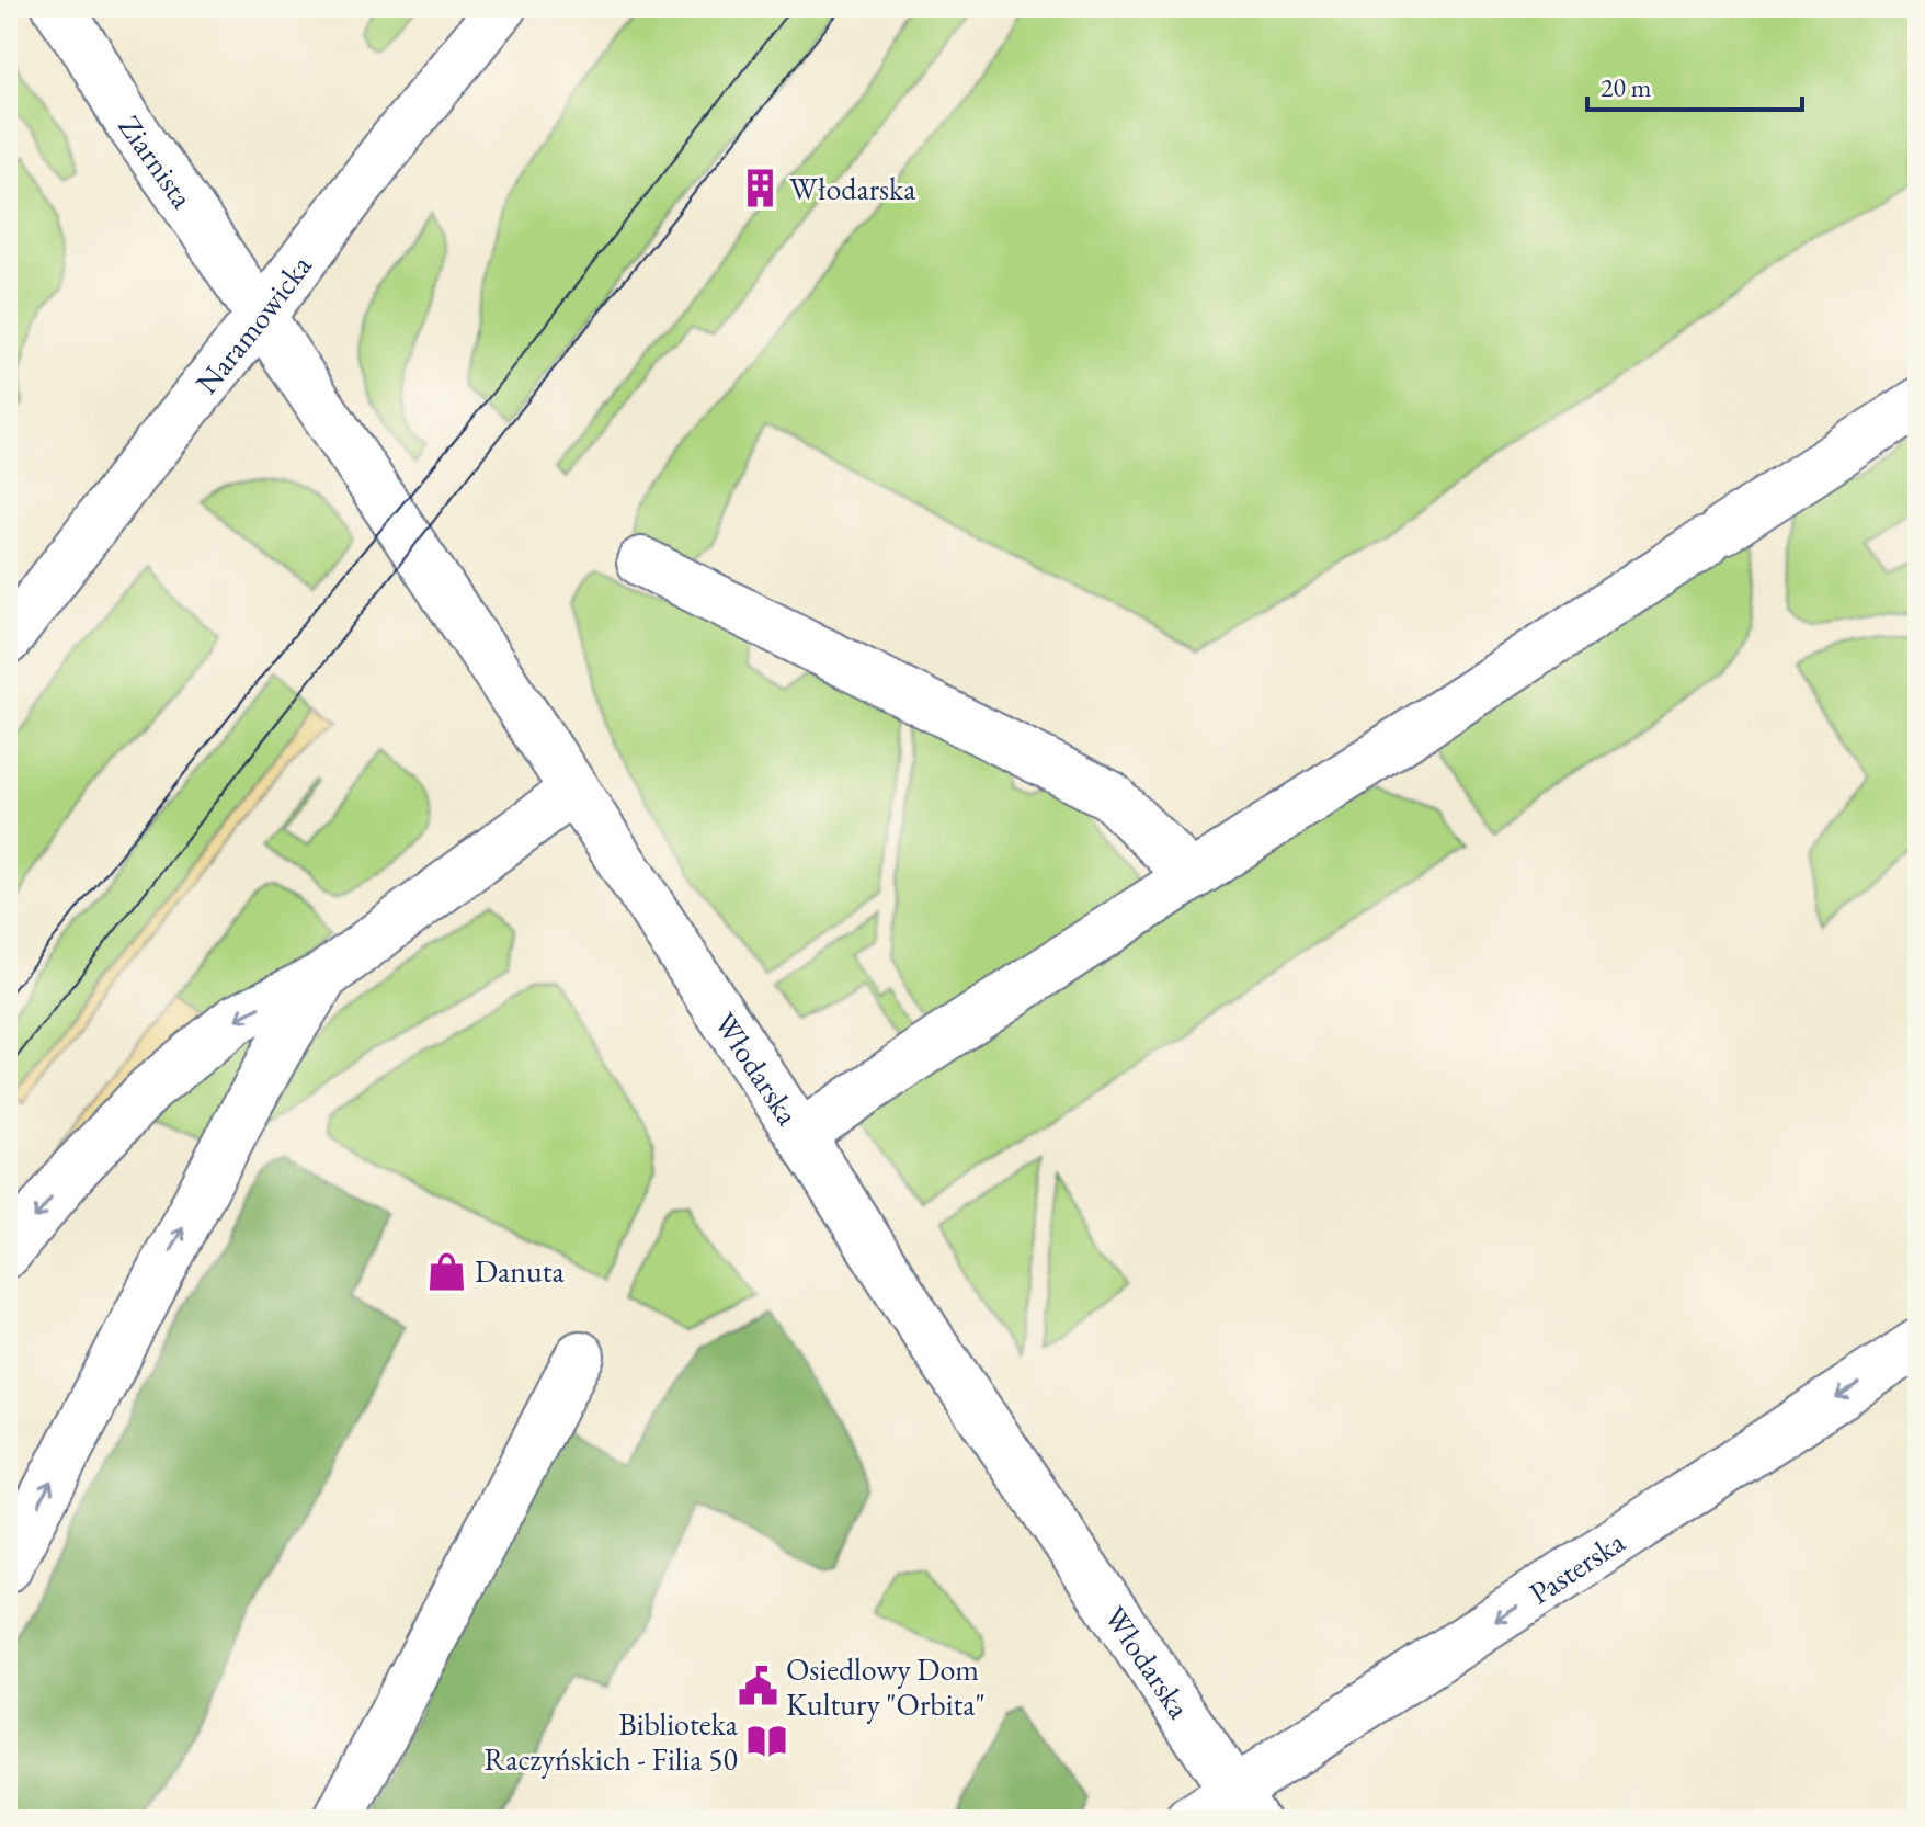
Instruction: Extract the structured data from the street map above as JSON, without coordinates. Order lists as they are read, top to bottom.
{
  "streets": {
    "street": [
      "Ziarnista",
      "Naramowicka",
      "Włodarska",
      "Pasterska"
    ]
  },
  "crossings": [
    ["Ziarnista", "Naramowicka"],
    ["Ziarnista", "Włodarska"],
    ["Naramowicka", "Włodarska"],
    ["Włodarska", "Pasterska"]
  ],
  "one_way": ["Pasterska"],
  "places": {
    "building": ["Włodarska"],
    "shop": ["Danuta"],
    "public building": ["Osiedlowy Dom Kultury \"Orbita\""],
    "library": ["Biblioteka Raczyńskich - Filia 50"]
  },
  "scale_bar": "20 m"
}
